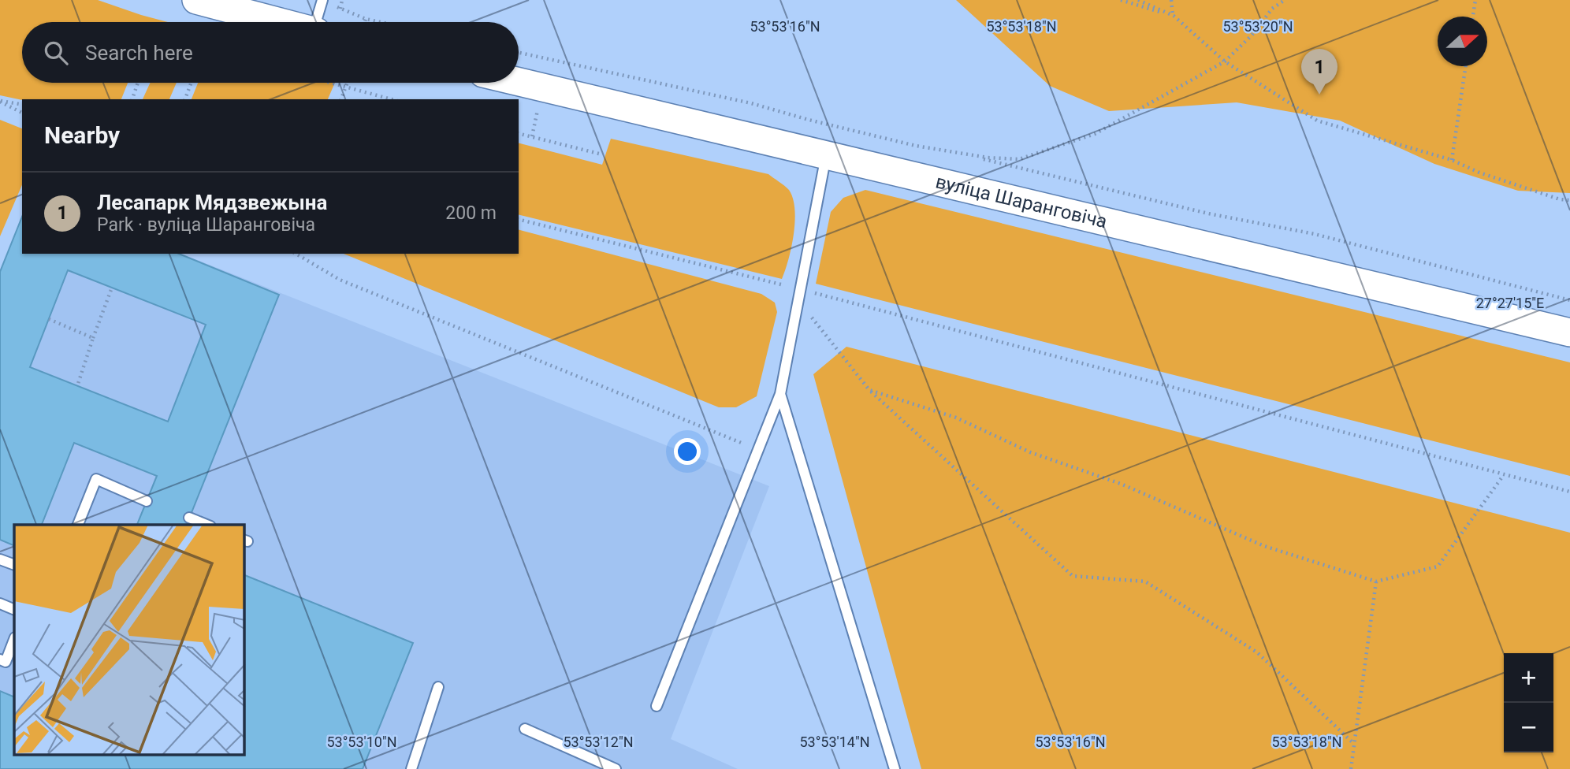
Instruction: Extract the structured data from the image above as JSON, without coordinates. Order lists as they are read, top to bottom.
{
  "streets": {
    "main road": ["вуліца Шаранговіча"]
  },
  "north": "right",
  "page": {
    "search": "Search here",
    "pins": "1",
    "heading": "Nearby",
    "list": [
      {
        "mark": "1",
        "name": "Лесапарк Мядзвежына",
        "note": "Park · вуліца Шаранговіча",
        "value": "200 m"
      }
    ],
    "map_buttons": ["+", "−"]
  },
  "coordinates": [
    "53°53'16\"N",
    "53°53'18\"N",
    "53°53'20\"N",
    "27°27'15\"E",
    "53°53'10\"N",
    "53°53'12\"N",
    "53°53'14\"N"
  ]
}
